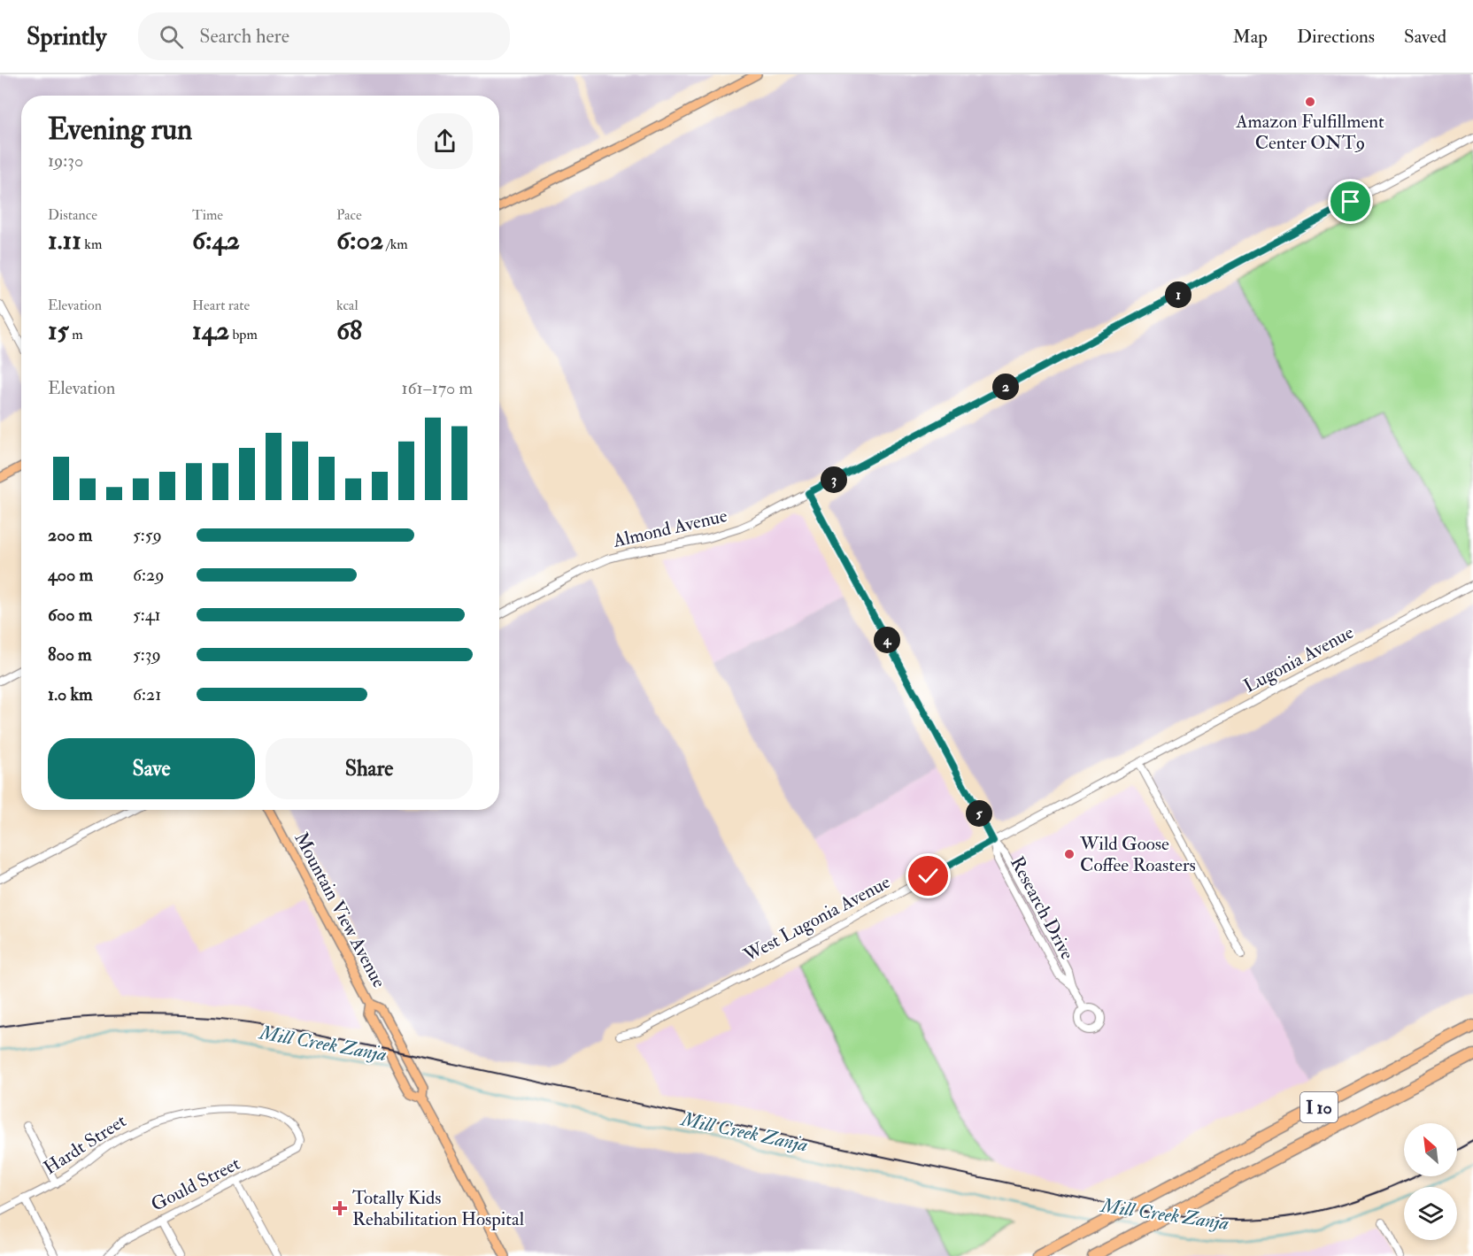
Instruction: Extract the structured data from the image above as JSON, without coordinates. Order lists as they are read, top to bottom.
{
  "streets": {
    "highway": ["I 10"],
    "main road": ["Mountain View Avenue"],
    "street": [
      "Almond Avenue",
      "Lugonia Avenue",
      "Research Drive",
      "West Lugonia Avenue",
      "Hardt Street",
      "Gould Street"
    ]
  },
  "crossings": [
    ["Almond Avenue", "Research Drive"],
    ["Lugonia Avenue", "West Lugonia Avenue"],
    ["Research Drive", "West Lugonia Avenue"],
    ["Hardt Street", "Gould Street"]
  ],
  "water": ["Mill Creek Zanja"],
  "places": {
    "other": ["Amazon Fulfillment Center ONT9", "Wild Goose Coffee Roasters"],
    "health": ["Totally Kids Rehabilitation Hospital"]
  },
  "north": "top left",
  "page": {
    "header": "Sprintly",
    "search": "Search here",
    "nav": ["Map", "Directions", "Saved"],
    "heading": ["Evening run", "19:30"],
    "stats": [
      ["Distance", "1.11 km"],
      ["Time", "6:42"],
      ["Pace", "6:02 /km"],
      ["Elevation", "15 m"],
      ["Heart rate", "142 bpm"],
      ["kcal", "68"]
    ],
    "pins": [
      "1",
      "2",
      "3",
      "4",
      "5"
    ],
    "chart": ["Elevation", "161–170 m"],
    "list": [
      {
        "name": "200 m",
        "note": "5:59"
      },
      {
        "name": "400 m",
        "note": "6:29"
      },
      {
        "name": "600 m",
        "note": "5:41"
      },
      {
        "name": "800 m",
        "note": "5:39"
      },
      {
        "name": "1.0 km",
        "note": "6:21"
      }
    ],
    "buttons": ["Save", "Share"]
  }
}
